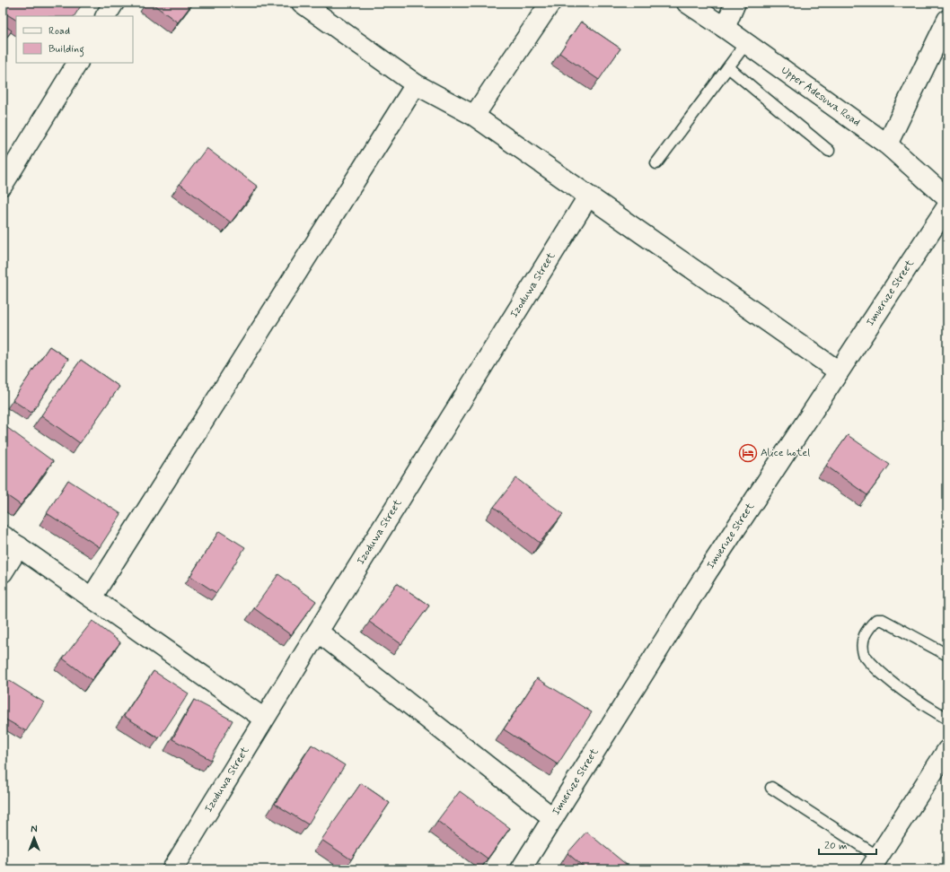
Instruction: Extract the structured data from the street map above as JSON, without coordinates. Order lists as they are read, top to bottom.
{
  "streets": {
    "street": ["Upper Adesuwa Road", "Izoduwa Street", "Imueruze Street"]
  },
  "places": {
    "hotel": ["Alice hotel"]
  },
  "legend": ["Road", "Building"],
  "scale_bar": "20 m",
  "north": "top"
}
